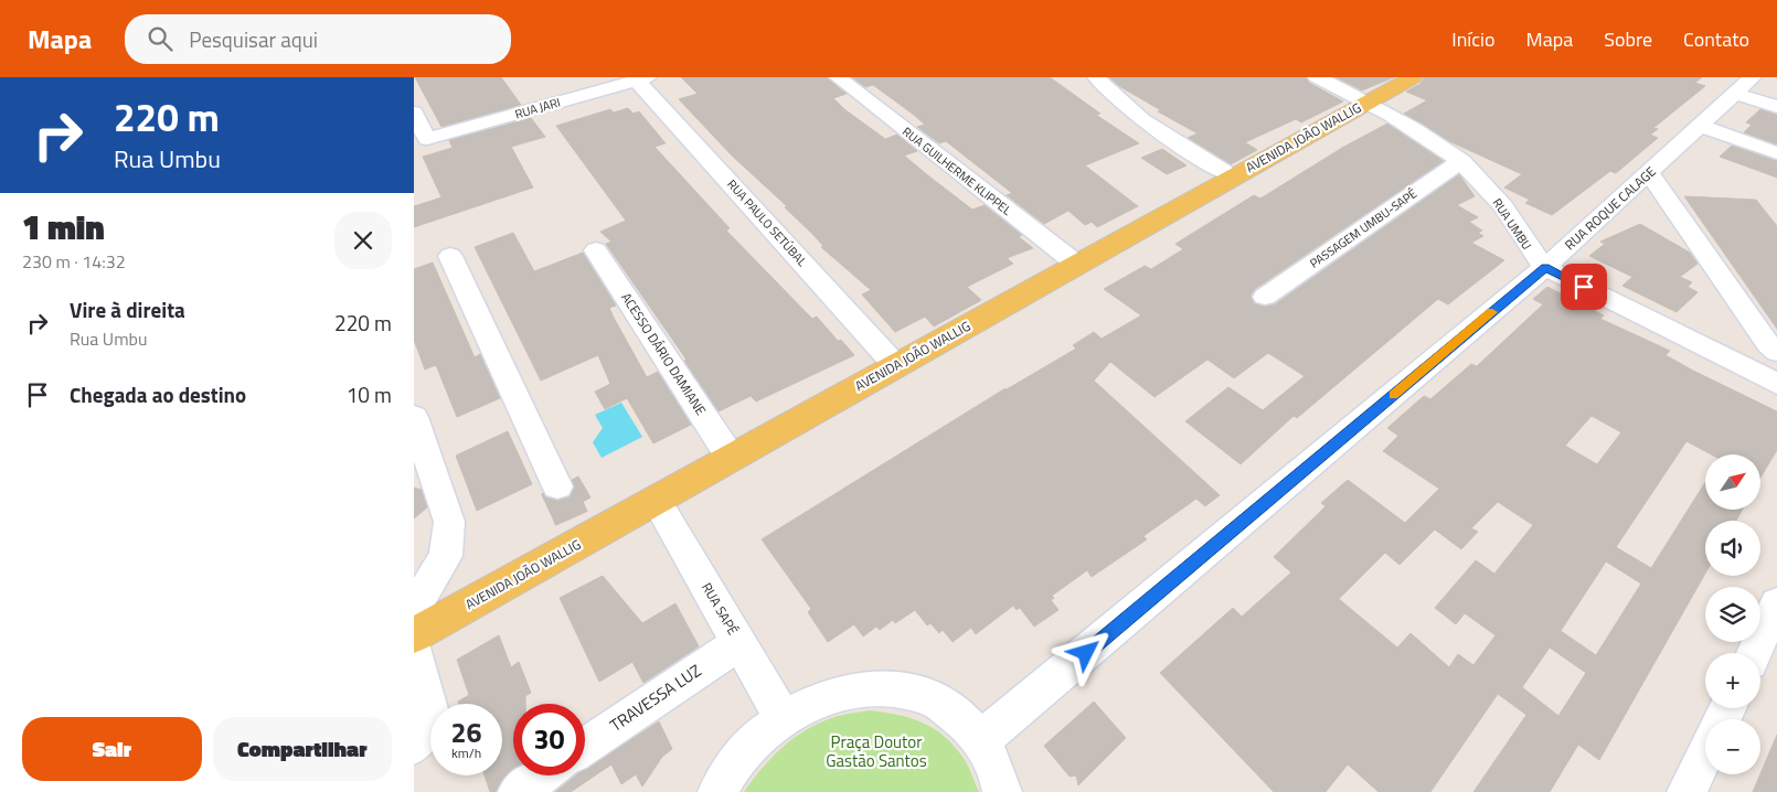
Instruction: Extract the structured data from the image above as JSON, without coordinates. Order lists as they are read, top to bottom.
{
  "streets": {
    "main road": ["AVENIDA JOÃO WALLIG"],
    "street": [
      "RUA JARI",
      "RUA GUILHERME KLIPPEL",
      "RUA ROQUE CALAGE",
      "RUA PAULO SETÚBAL",
      "RUA UMBU",
      "PASSAGEM UMBU-SAPÊ",
      "ACESSO DÁRIO DAMIANE",
      "RUA SAPÉ",
      "TRAVESSA LUZ"
    ]
  },
  "crossings": [
    ["RUA JARI", "RUA PAULO SETÚBAL"],
    ["AVENIDA JOÃO WALLIG", "RUA GUILHERME KLIPPEL"],
    ["AVENIDA JOÃO WALLIG", "RUA PAULO SETÚBAL"],
    ["AVENIDA JOÃO WALLIG", "RUA UMBU"],
    ["AVENIDA JOÃO WALLIG", "ACESSO DÁRIO DAMIANE"],
    ["AVENIDA JOÃO WALLIG", "RUA SAPÉ"],
    ["RUA ROQUE CALAGE", "RUA UMBU"],
    ["RUA UMBU", "PASSAGEM UMBU-SAPÊ"],
    ["RUA SAPÉ", "TRAVESSA LUZ"]
  ],
  "parks": ["Praça Doutor Gastão Santos"],
  "north": "top right",
  "page": {
    "header": "Mapa",
    "search": "Pesquisar aqui",
    "nav": [
      "Início",
      "Mapa",
      "Sobre",
      "Contato"
    ],
    "turn": ["220 m", "Rua Umbu"],
    "heading": ["1 min", "230 m · 14:32"],
    "list": [
      {
        "name": "Vire à direita",
        "note": "Rua Umbu",
        "value": "220 m"
      },
      {
        "name": "Chegada ao destino",
        "value": "10 m"
      }
    ],
    "map_buttons": ["+", "−"],
    "speed": "26 km/h",
    "limit": "30",
    "buttons": ["Sair", "Compartilhar"]
  }
}
